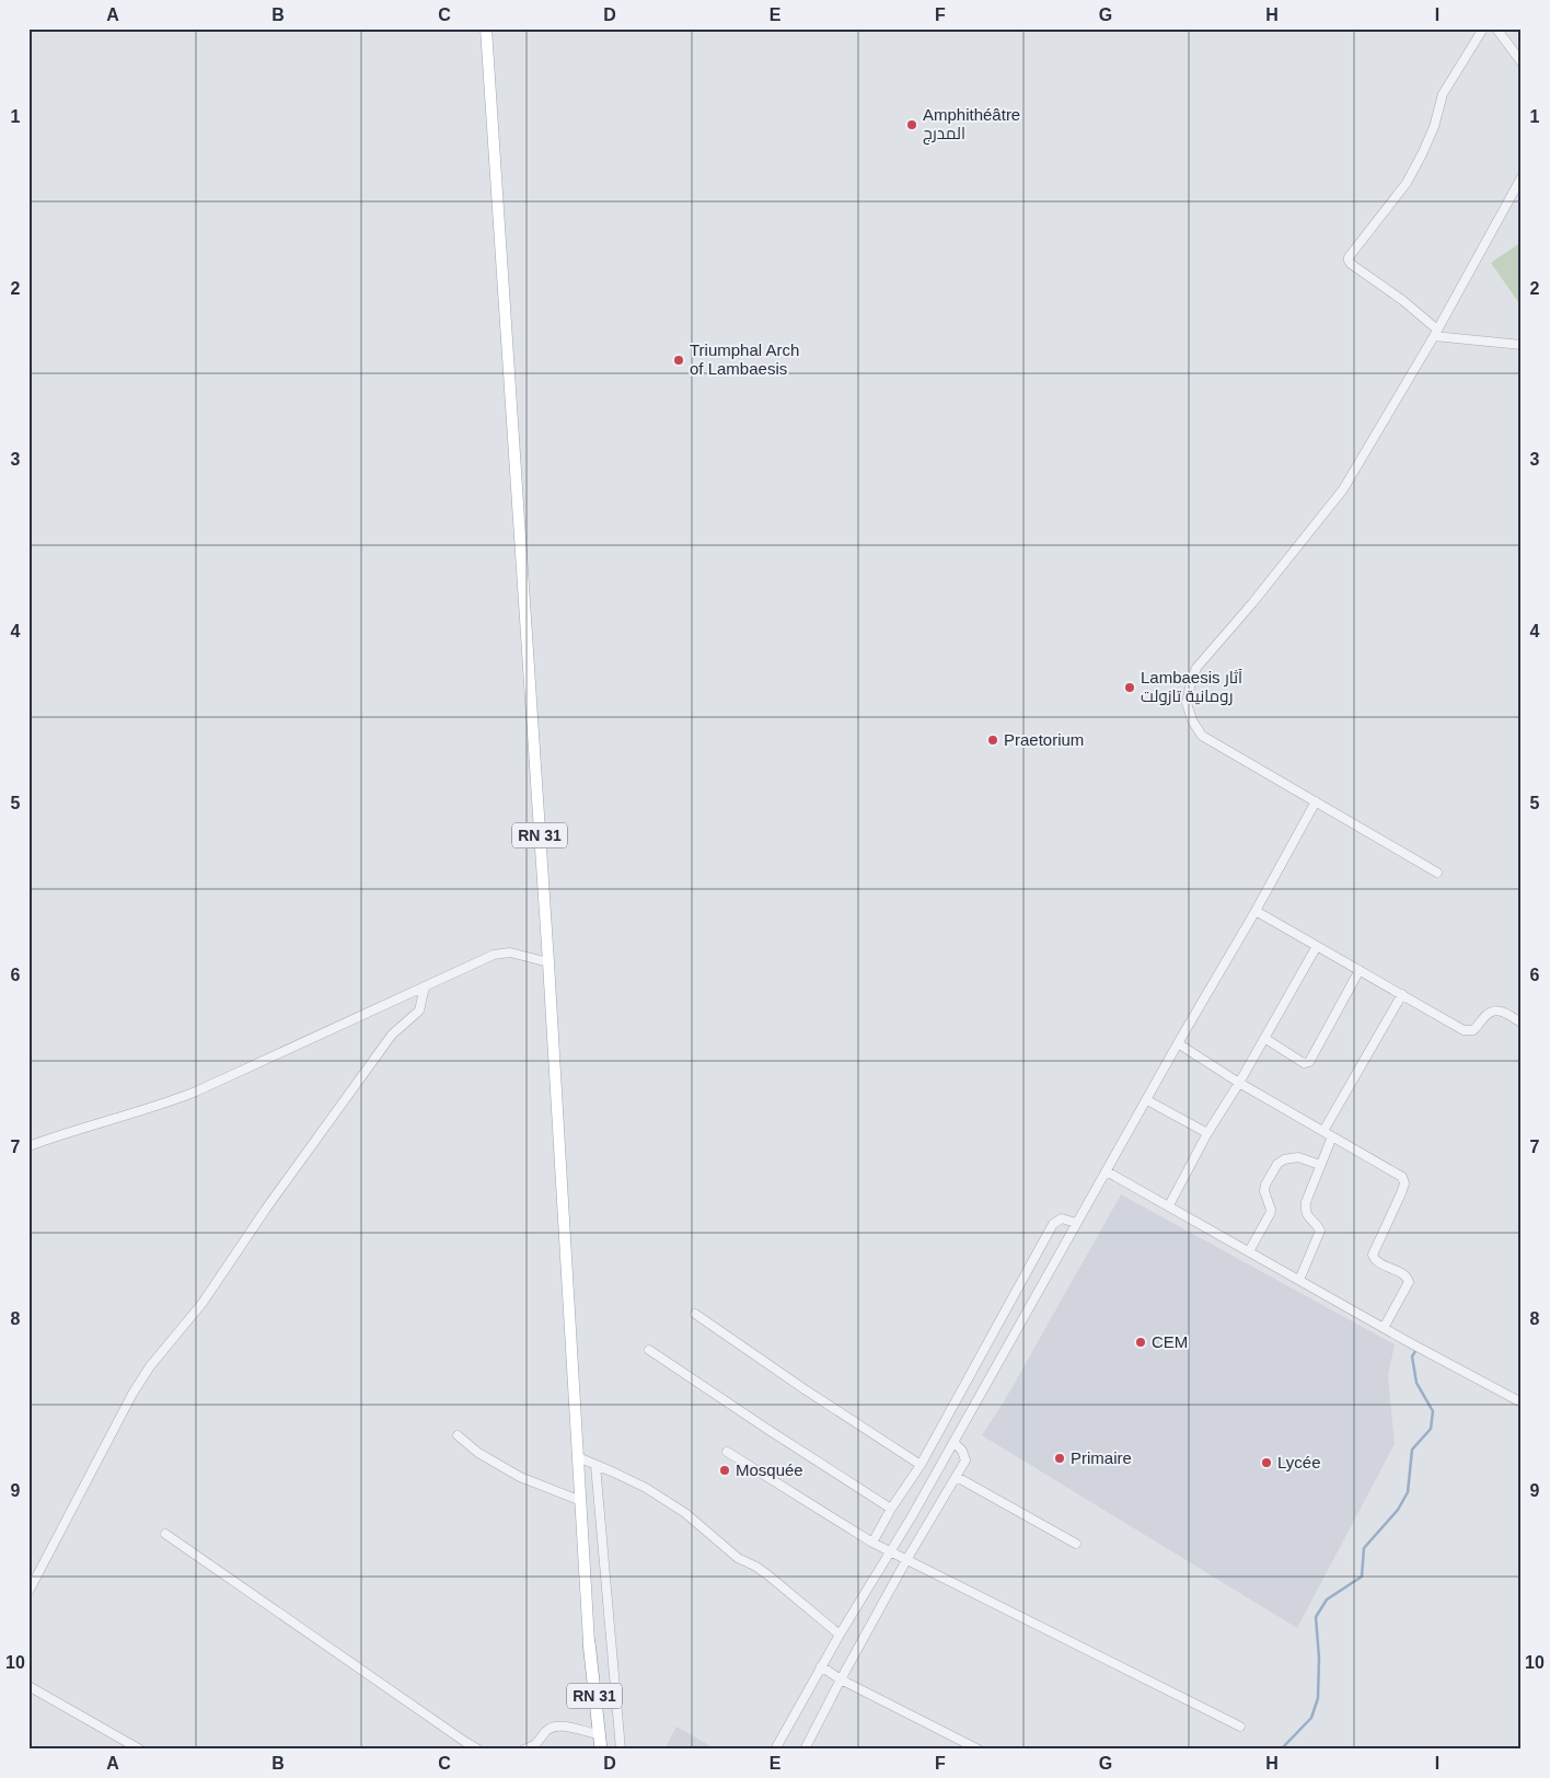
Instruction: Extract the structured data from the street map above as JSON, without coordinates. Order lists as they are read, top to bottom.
{
  "streets": {
    "highway": ["RN 31"]
  },
  "places": [
    "Amphithéâtre المدرج",
    "Triumphal Arch of Lambaesis",
    "Lambaesis آثار رومانية تازولت",
    "Praetorium",
    "CEM",
    "Primaire",
    "Lycée",
    "Mosquée"
  ],
  "grid": {
    "columns": [
      "A",
      "B",
      "C",
      "D",
      "E",
      "F",
      "G",
      "H",
      "I"
    ],
    "rows": [
      "1",
      "2",
      "3",
      "4",
      "5",
      "6",
      "7",
      "8",
      "9",
      "10"
    ]
  }
}
